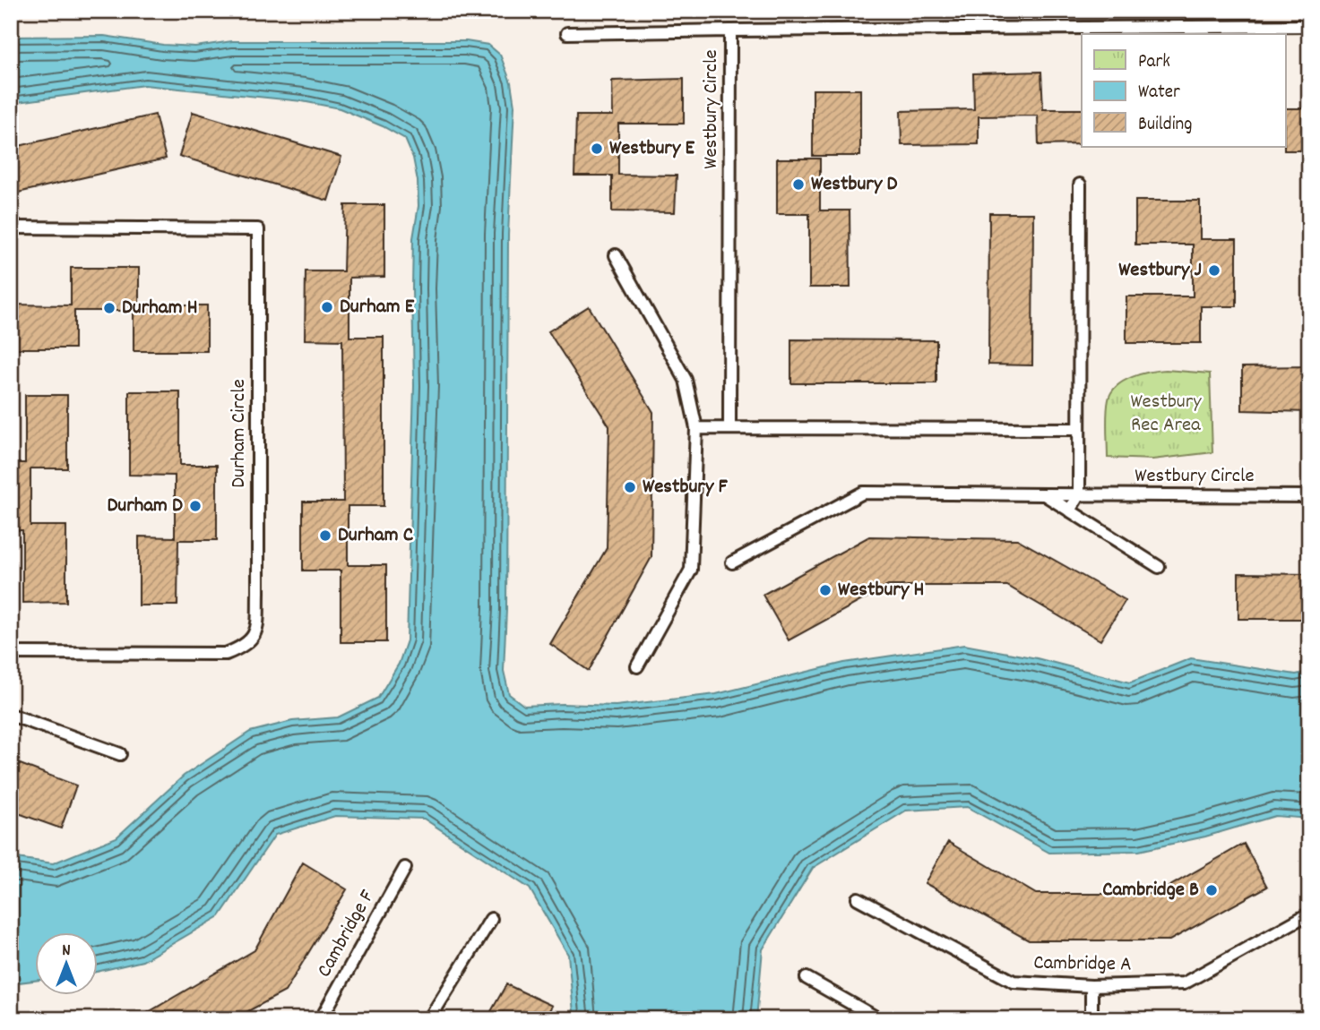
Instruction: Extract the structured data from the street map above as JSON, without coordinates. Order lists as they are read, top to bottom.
{
  "streets": {
    "lane": [
      "Westbury Circle",
      "Durham Circle",
      "Cambridge F",
      "Cambridge A"
    ]
  },
  "parks": ["Westbury Rec Area"],
  "places": [
    "Westbury E",
    "Westbury D",
    "Westbury J",
    "Durham E",
    "Durham H",
    "Westbury F",
    "Durham D",
    "Durham C",
    "Westbury H",
    "Cambridge B"
  ],
  "legend": ["Park", "Water", "Building"],
  "north": "top"
}
